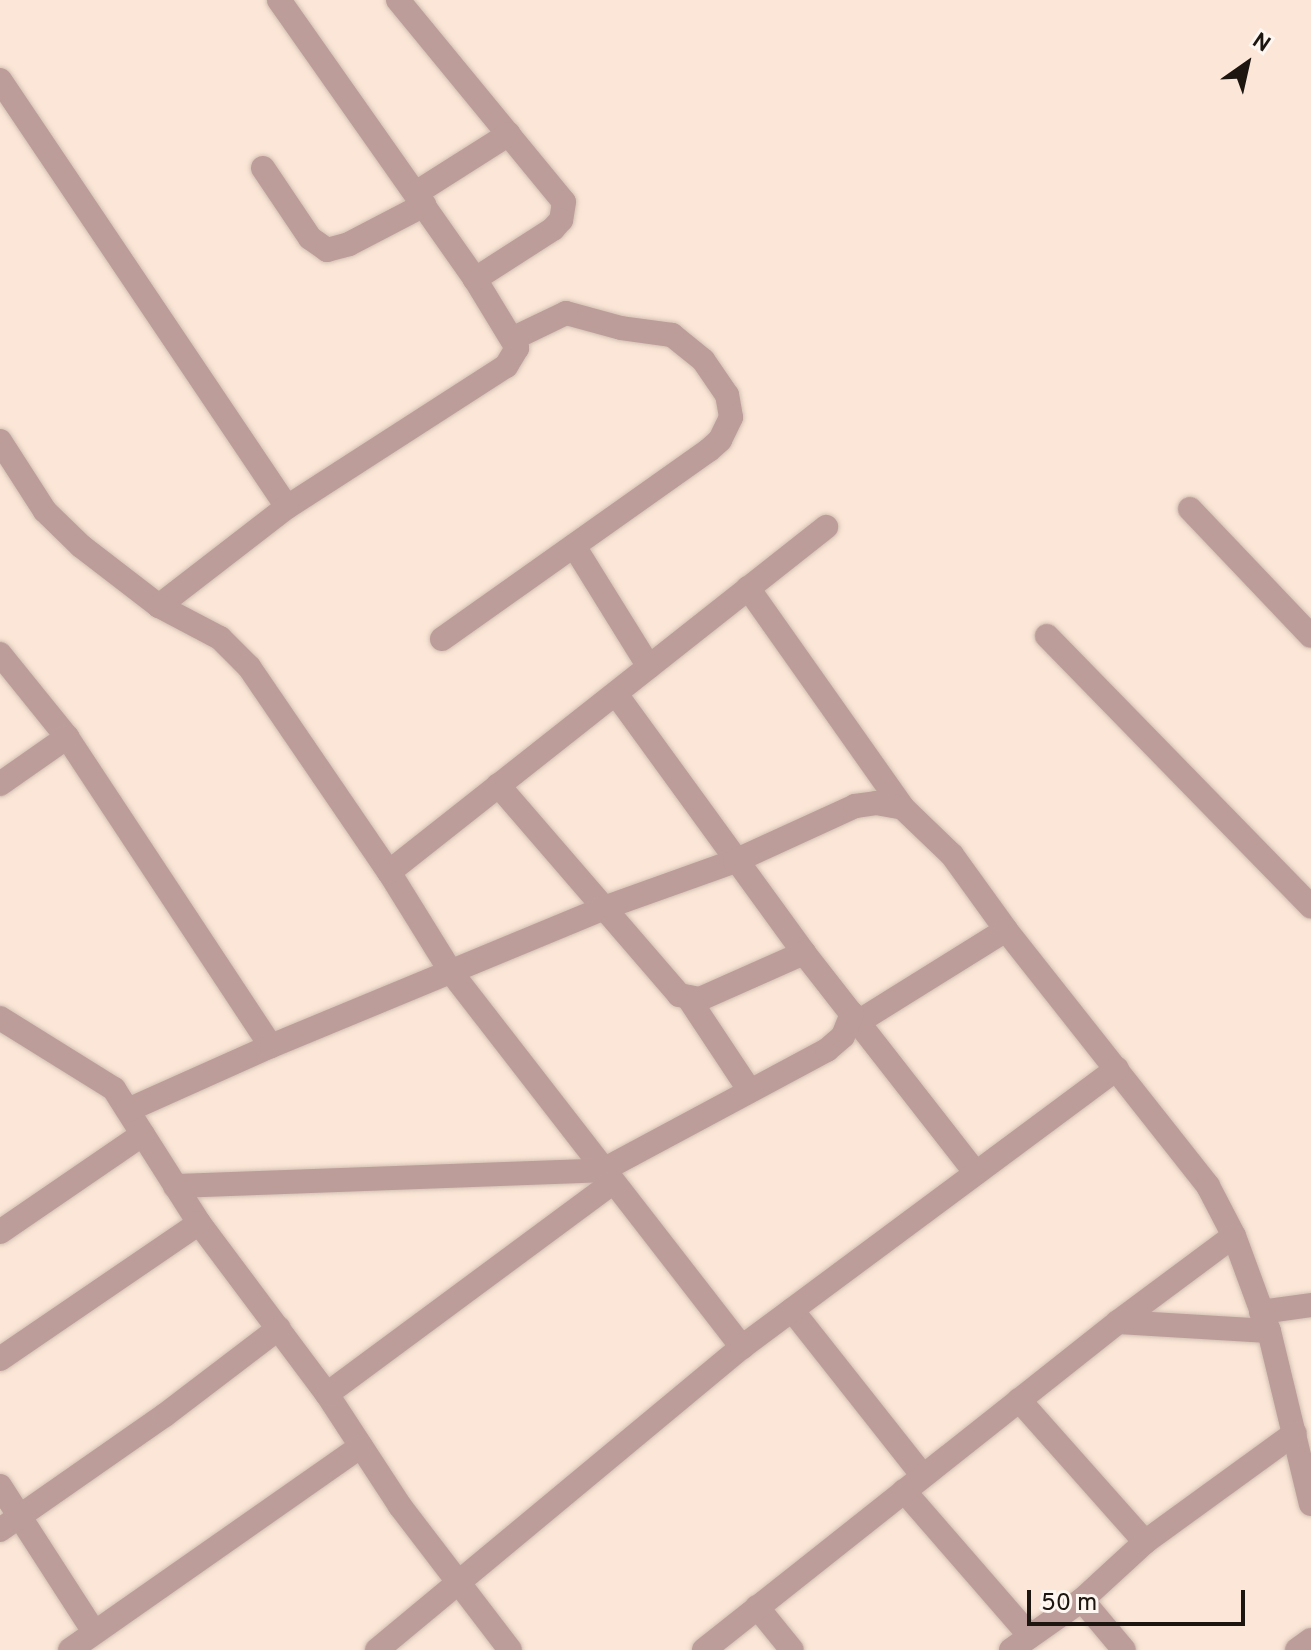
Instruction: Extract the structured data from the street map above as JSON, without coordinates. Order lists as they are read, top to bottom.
{
  "scale_bar": "50 m",
  "north": "top right"
}
